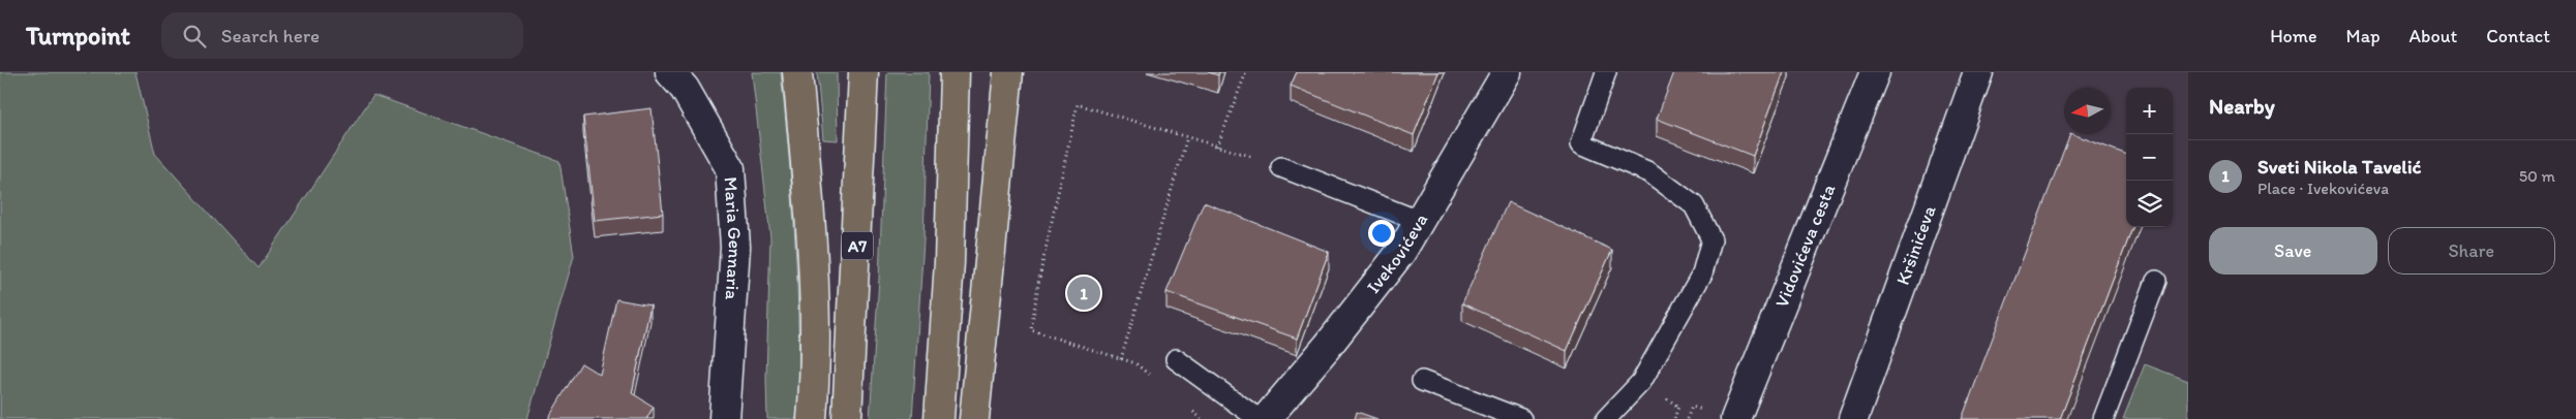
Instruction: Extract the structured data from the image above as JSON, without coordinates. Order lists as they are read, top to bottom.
{
  "streets": {
    "highway": ["A7"],
    "street": [
      "Maria Gennaria",
      "Vidovićeva cesta",
      "Kršinićeva",
      "Ivekovićeva"
    ]
  },
  "north": "left",
  "page": {
    "header": "Turnpoint",
    "search": "Search here",
    "nav": [
      "Home",
      "Map",
      "About",
      "Contact"
    ],
    "heading": "Nearby",
    "map_buttons": ["+", "−"],
    "list": [
      {
        "mark": "1",
        "name": "Sveti Nikola Tavelić",
        "note": "Place · Ivekovićeva",
        "value": "50 m"
      }
    ],
    "buttons": ["Save", "Share"],
    "pins": "1"
  }
}
